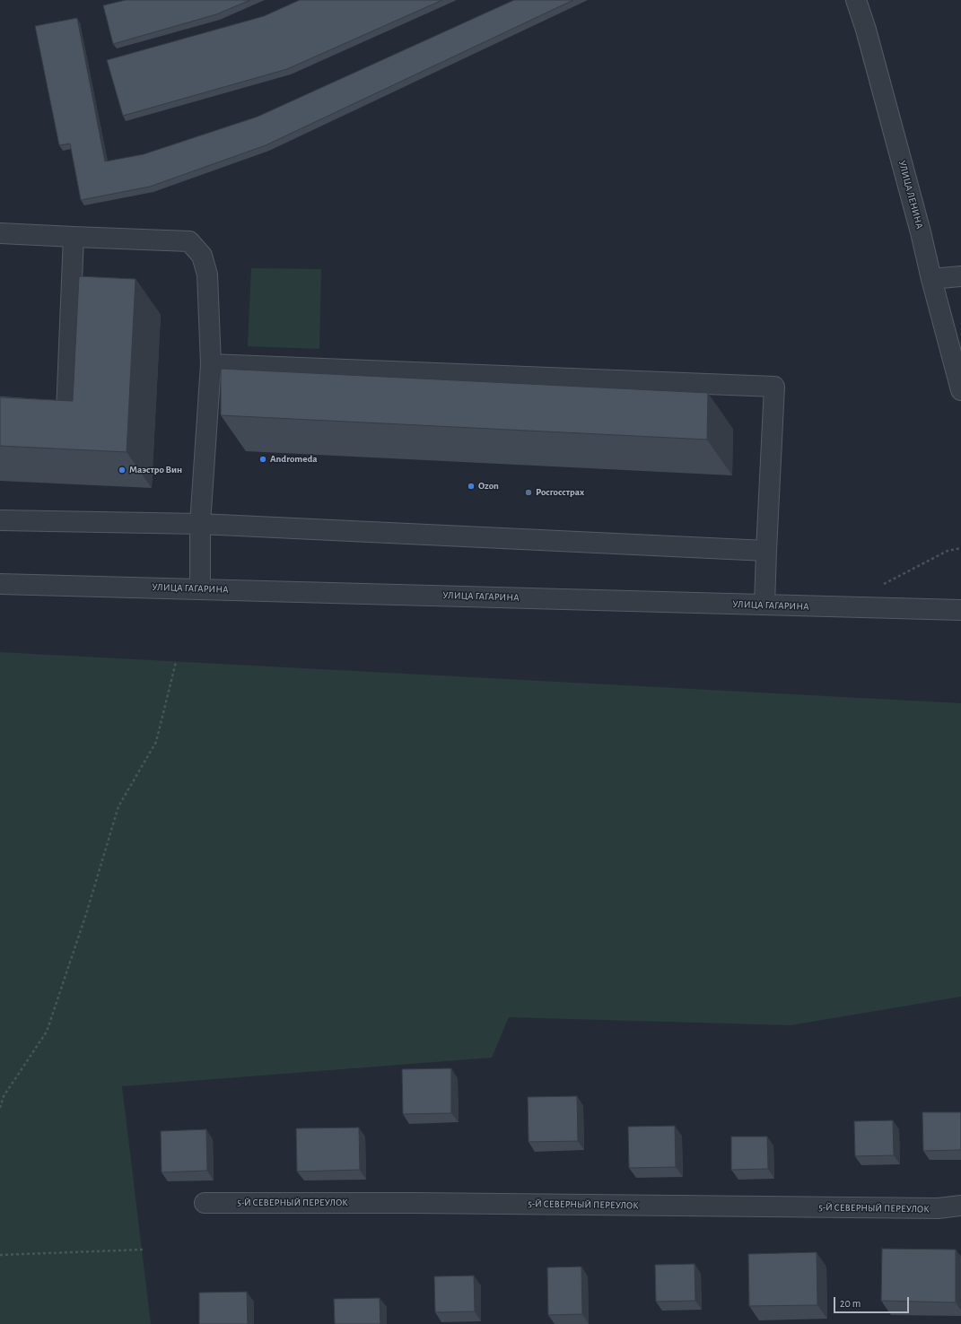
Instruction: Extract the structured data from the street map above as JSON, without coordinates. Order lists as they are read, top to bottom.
{
  "streets": {
    "street": ["УЛИЦА ЛЕНИНА", "УЛИЦА ГАГАРИНА", "5-Й СЕВЕРНЫЙ ПЕРЕУЛОК"]
  },
  "places": [
    "Andromeda",
    "Маэстро Вин",
    "Ozon",
    "Росгосстрах"
  ],
  "scale_bar": "20 m"
}
